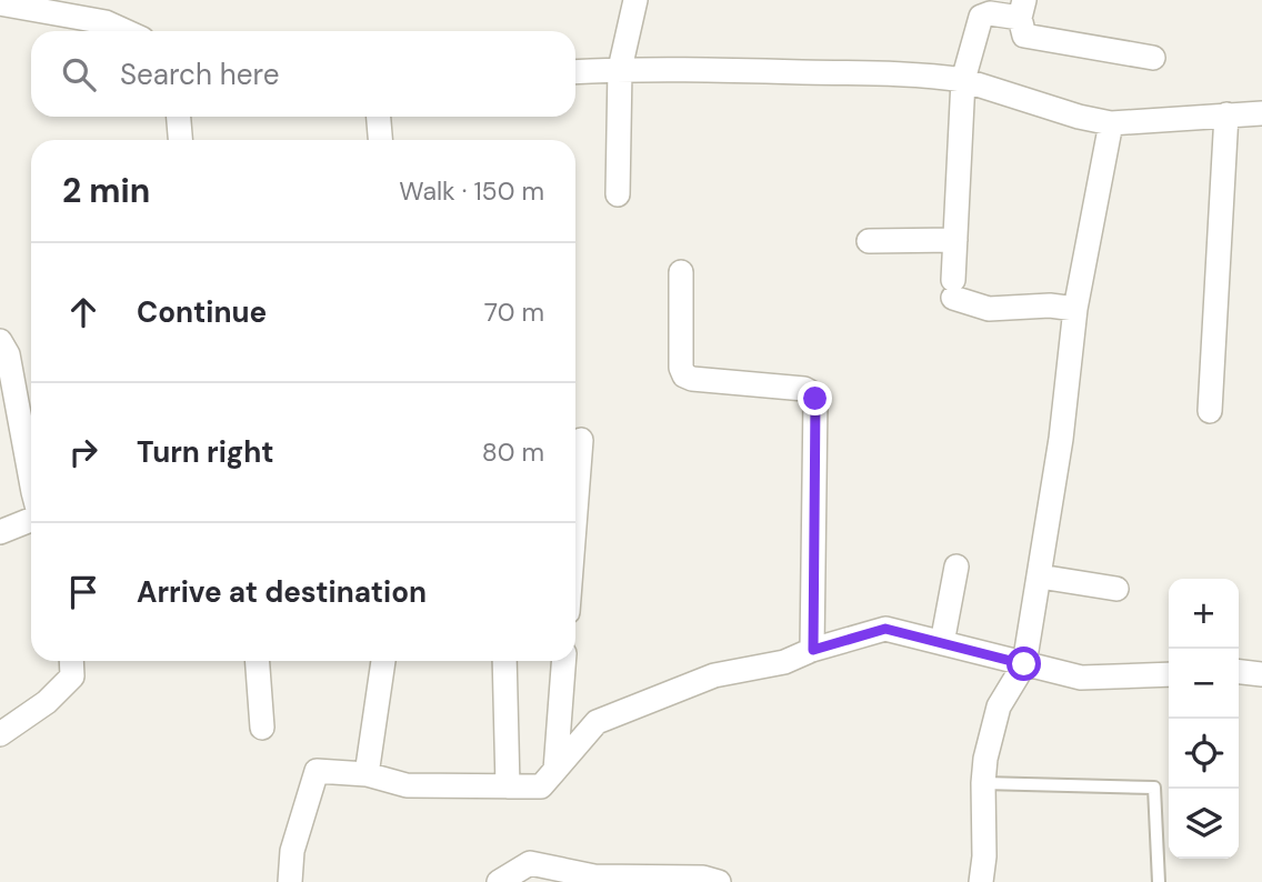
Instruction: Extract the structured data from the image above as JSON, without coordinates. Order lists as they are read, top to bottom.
{
  "page": {
    "search": "Search here",
    "heading": ["2 min", "Walk · 150 m"],
    "list": [
      ["Continue", "70 m"],
      ["Turn right", "80 m"],
      "Arrive at destination"
    ],
    "map_buttons": ["+", "−"]
  }
}
